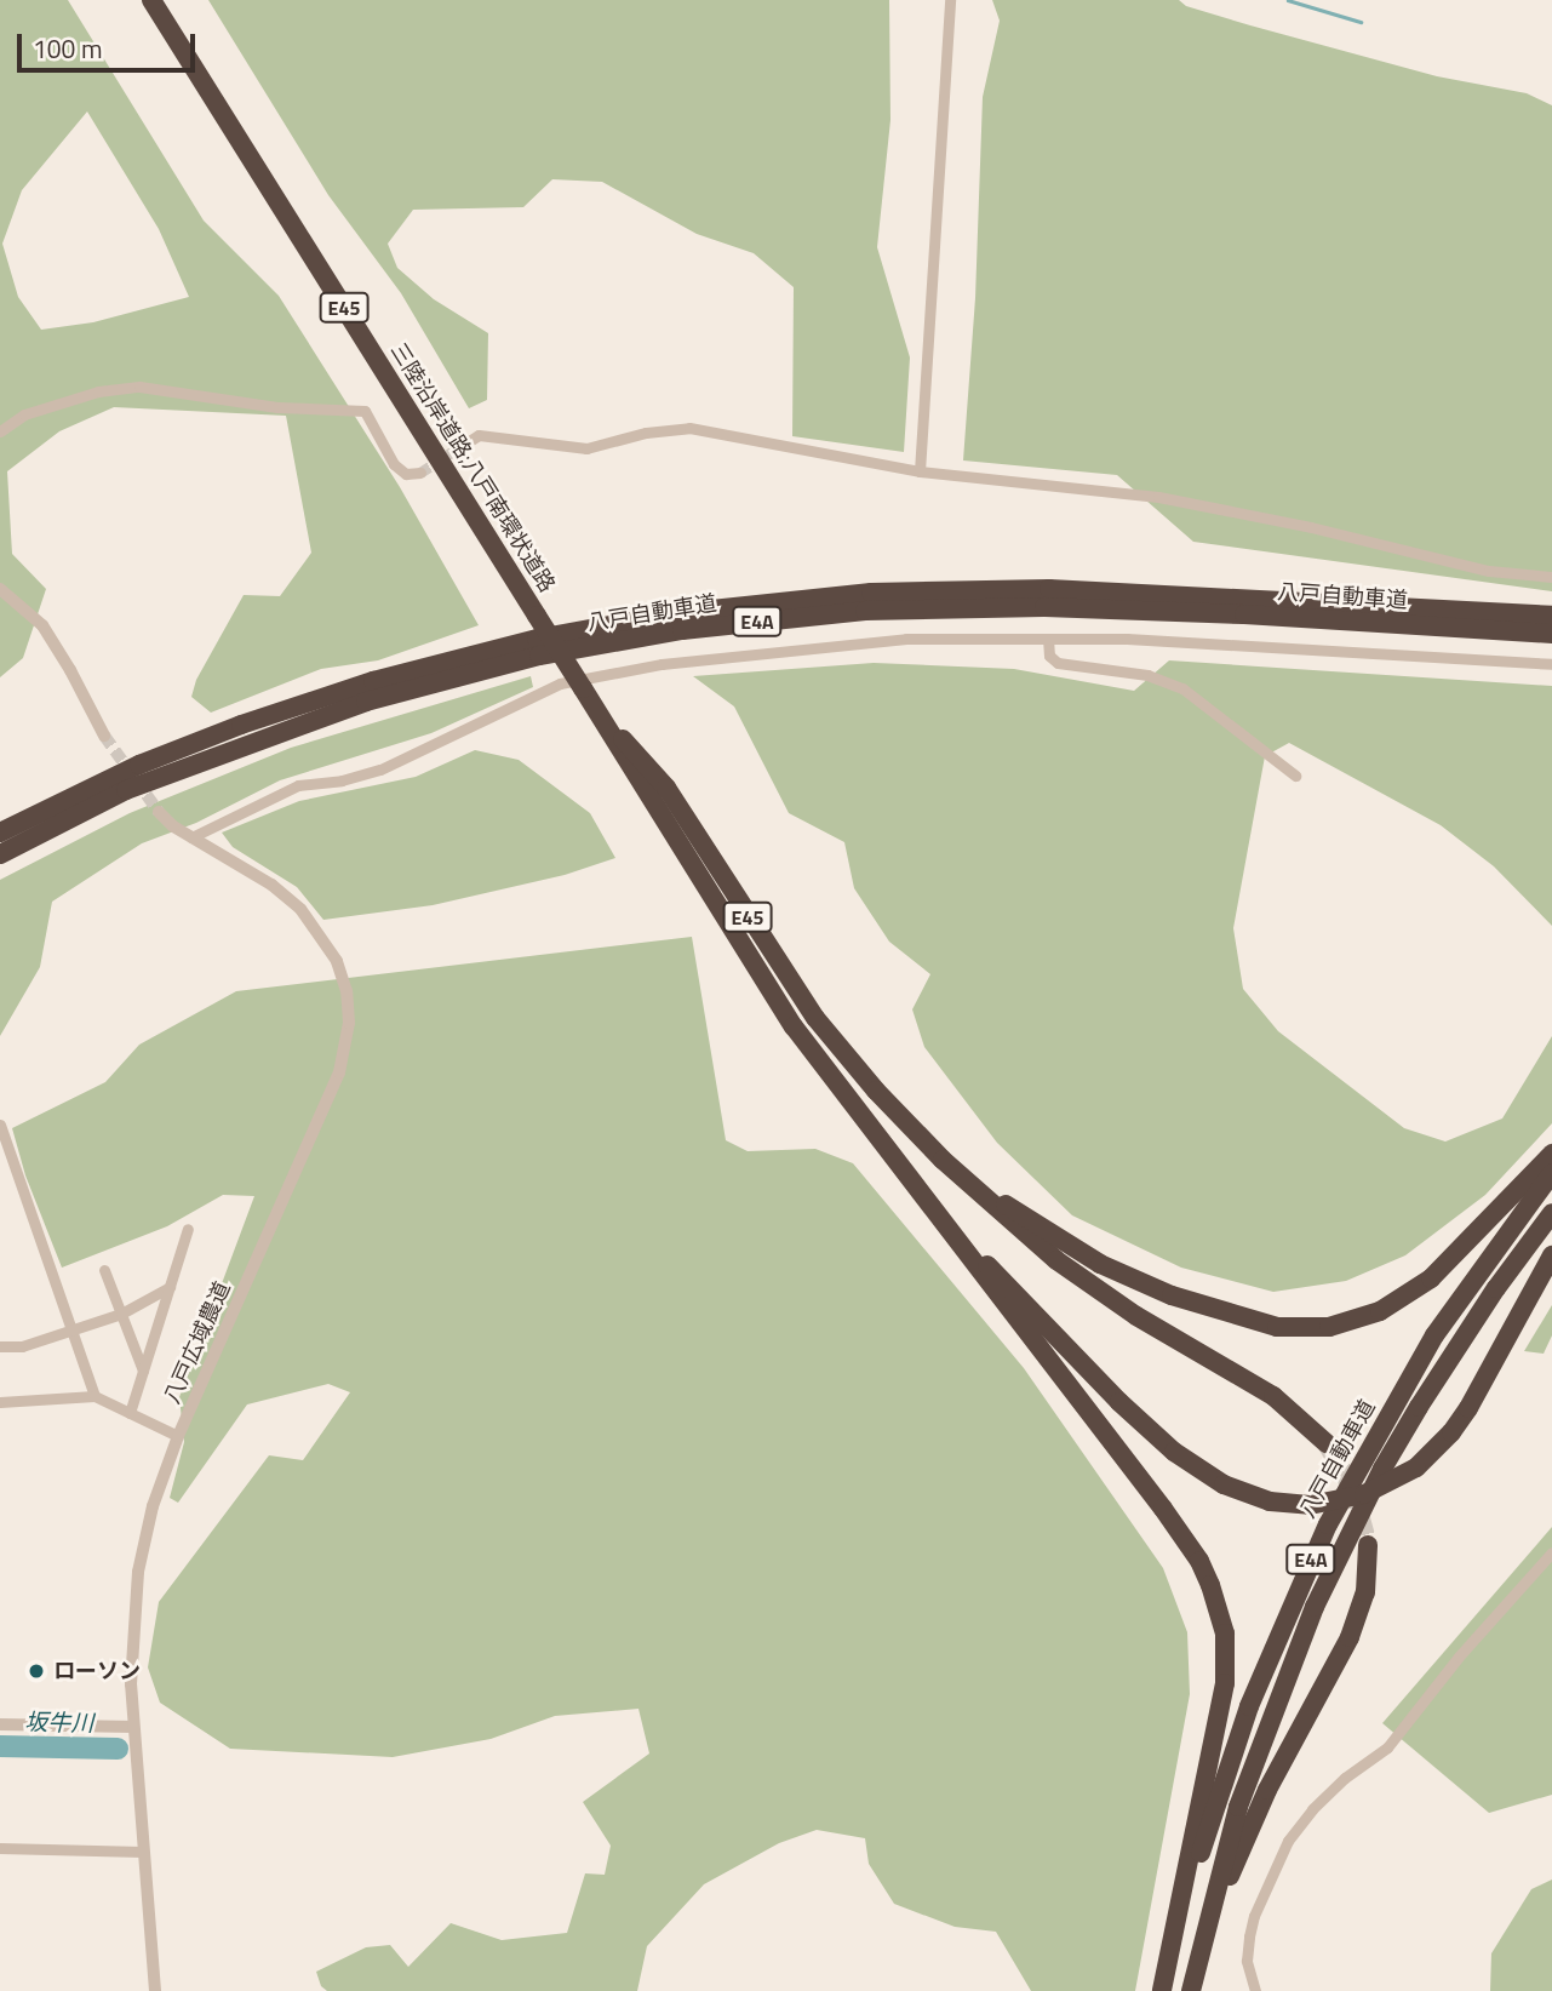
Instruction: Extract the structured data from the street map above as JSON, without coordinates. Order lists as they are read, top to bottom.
{
  "streets": {
    "highway": [
      "E45",
      "三陸沿岸道路;八戸南環状道路",
      "八戸自動車道",
      "E4A"
    ],
    "street": ["八戸広域農道"]
  },
  "water": ["坂牛川"],
  "places": ["ローソン"],
  "scale_bar": "100 m"
}
